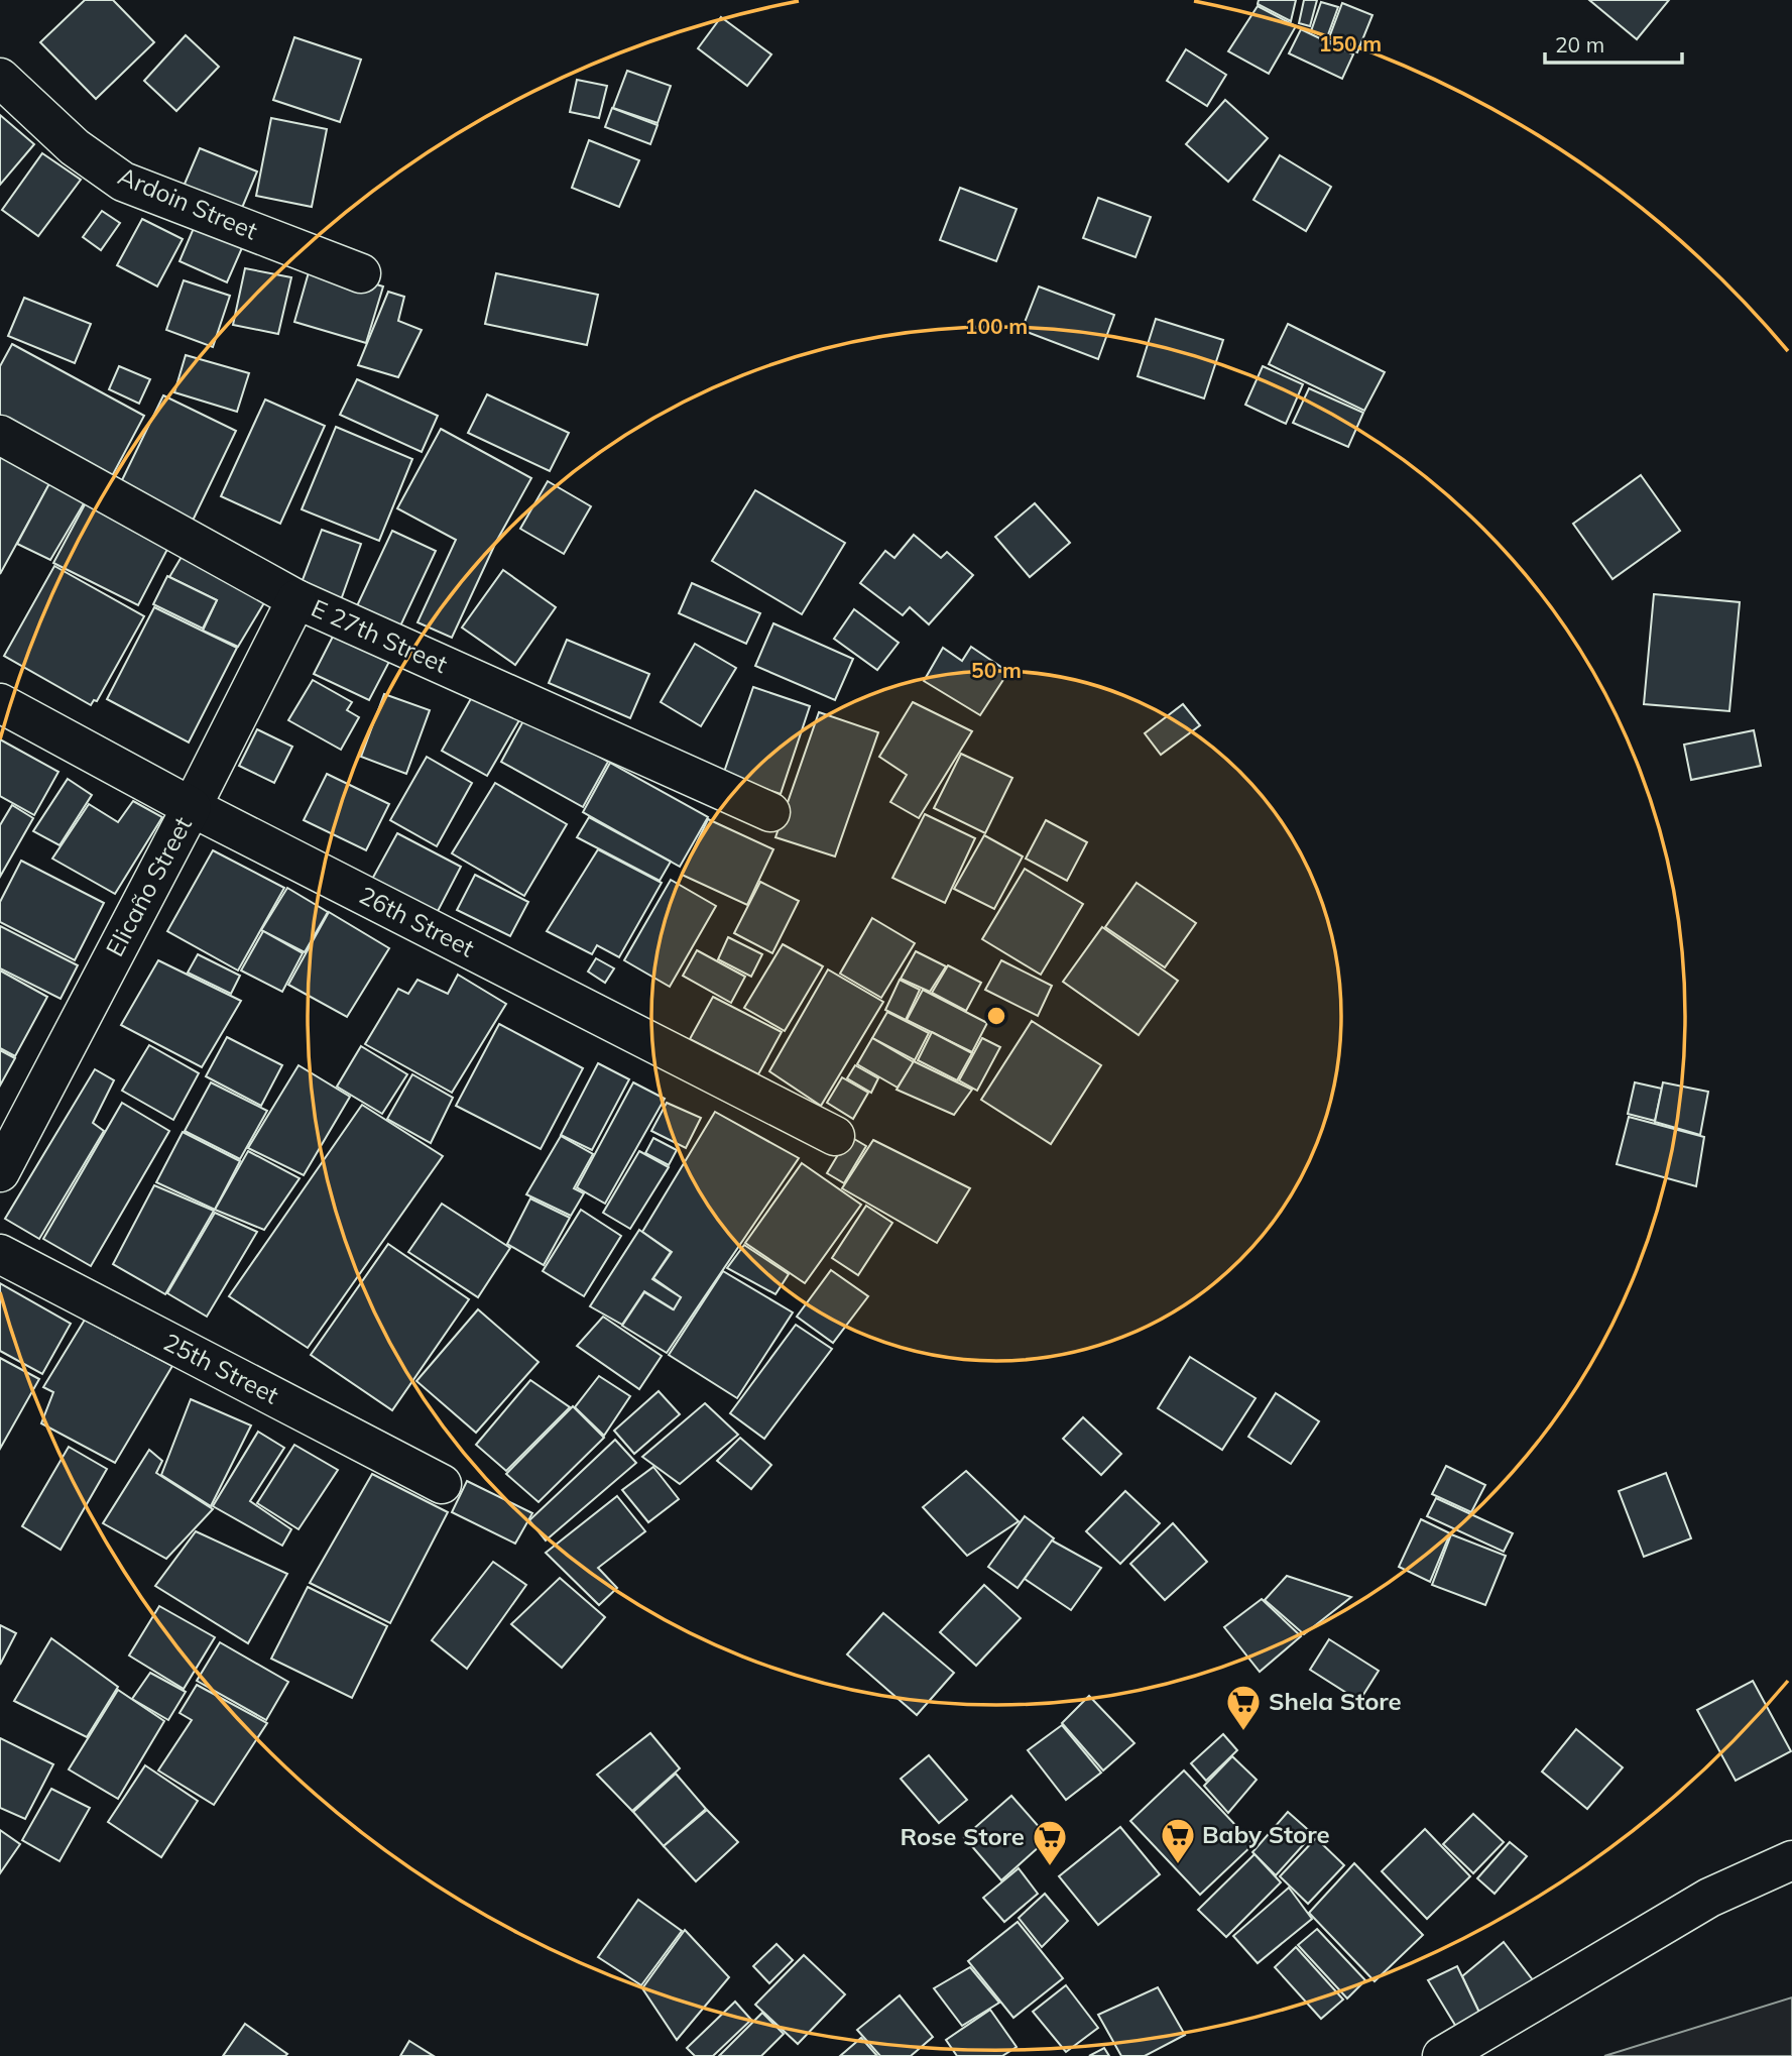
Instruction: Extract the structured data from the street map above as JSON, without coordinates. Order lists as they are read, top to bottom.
{
  "streets": {
    "street": [
      "Ardoin Street",
      "E 27th Street",
      "Elicaño Street",
      "26th Street",
      "25th Street"
    ]
  },
  "crossings": [
    ["E 27th Street", "Elicaño Street"],
    ["Elicaño Street", "26th Street"]
  ],
  "places": {
    "supermarket": ["Shela Store", "Baby Store", "Rose Store"]
  },
  "scale_bar": "20 m",
  "rings": ["150 m", "100 m", "50 m"]
}
